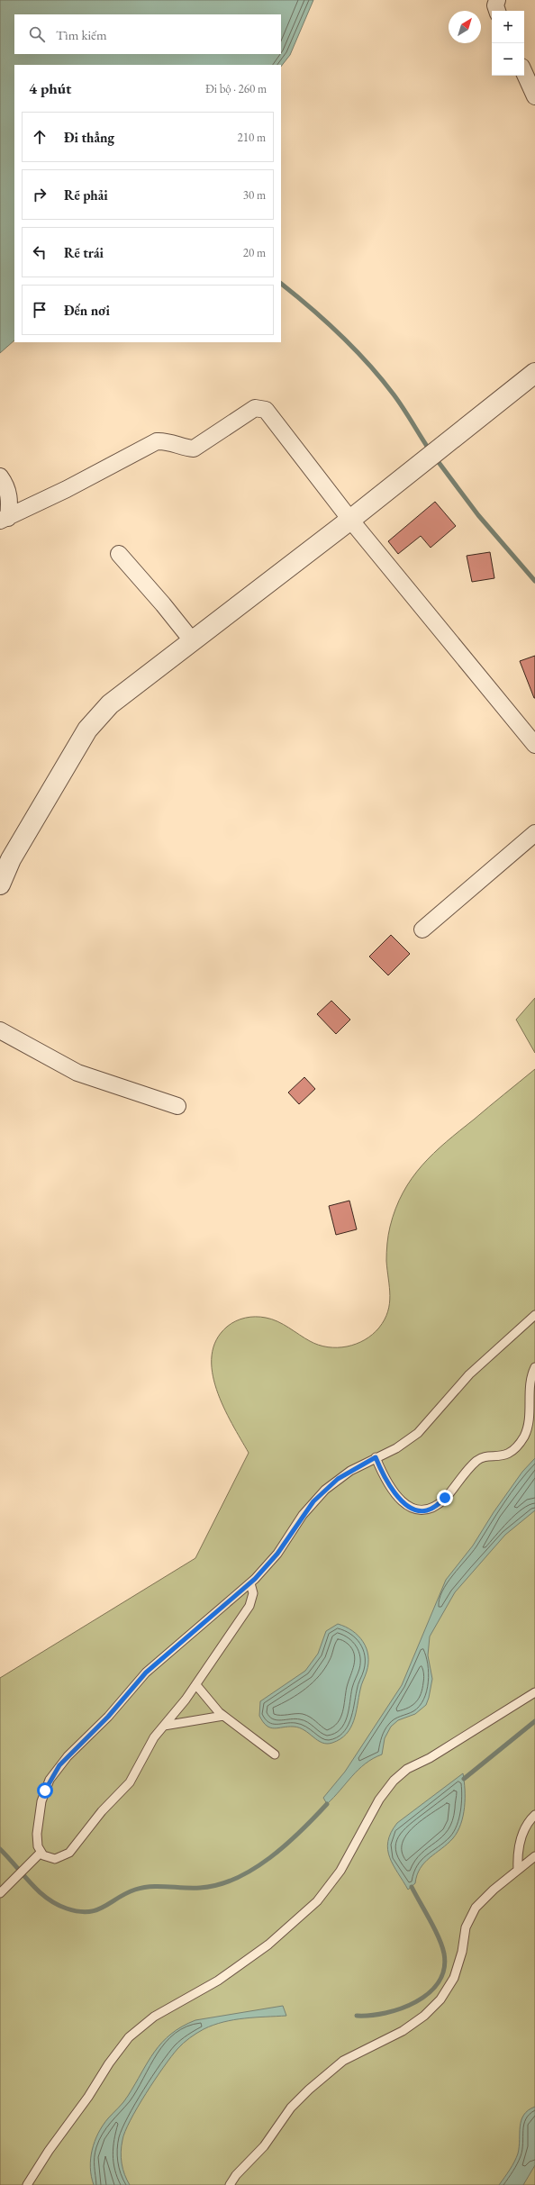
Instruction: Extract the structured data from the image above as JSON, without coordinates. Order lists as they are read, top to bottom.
{
  "north": "top right",
  "page": {
    "map_buttons": ["+", "−"],
    "search": "Tìm kiếm",
    "heading": ["4 phút", "Đi bộ · 260 m"],
    "list": [
      ["Đi thẳng", "210 m"],
      ["Rẽ phải", "30 m"],
      ["Rẽ trái", "20 m"],
      "Đến nơi"
    ]
  }
}
